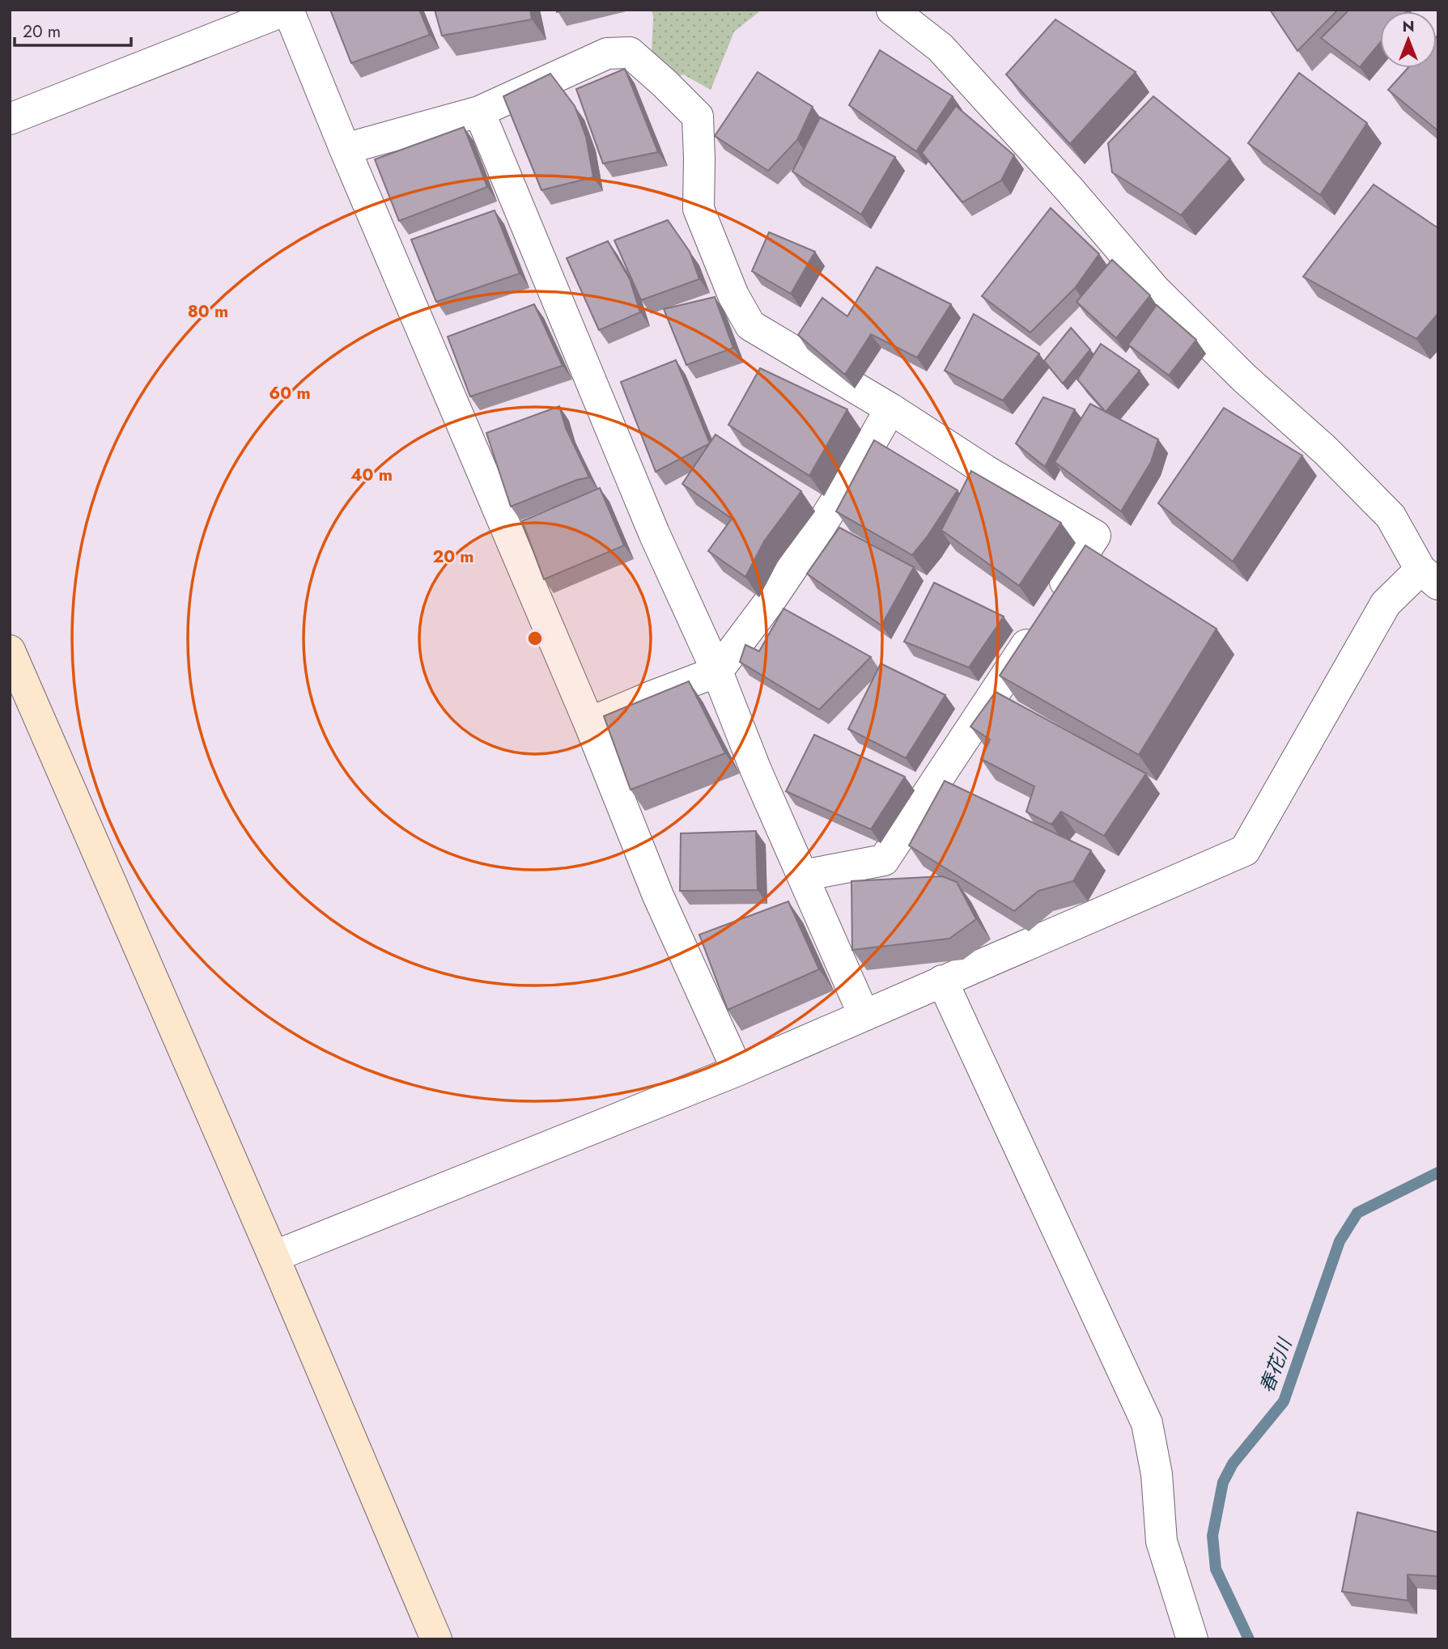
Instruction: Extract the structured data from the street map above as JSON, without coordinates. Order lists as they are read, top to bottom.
{
  "water": ["春花川"],
  "scale_bar": "20 m",
  "north": "top",
  "rings": [
    "80 m",
    "60 m",
    "40 m",
    "20 m"
  ]
}
